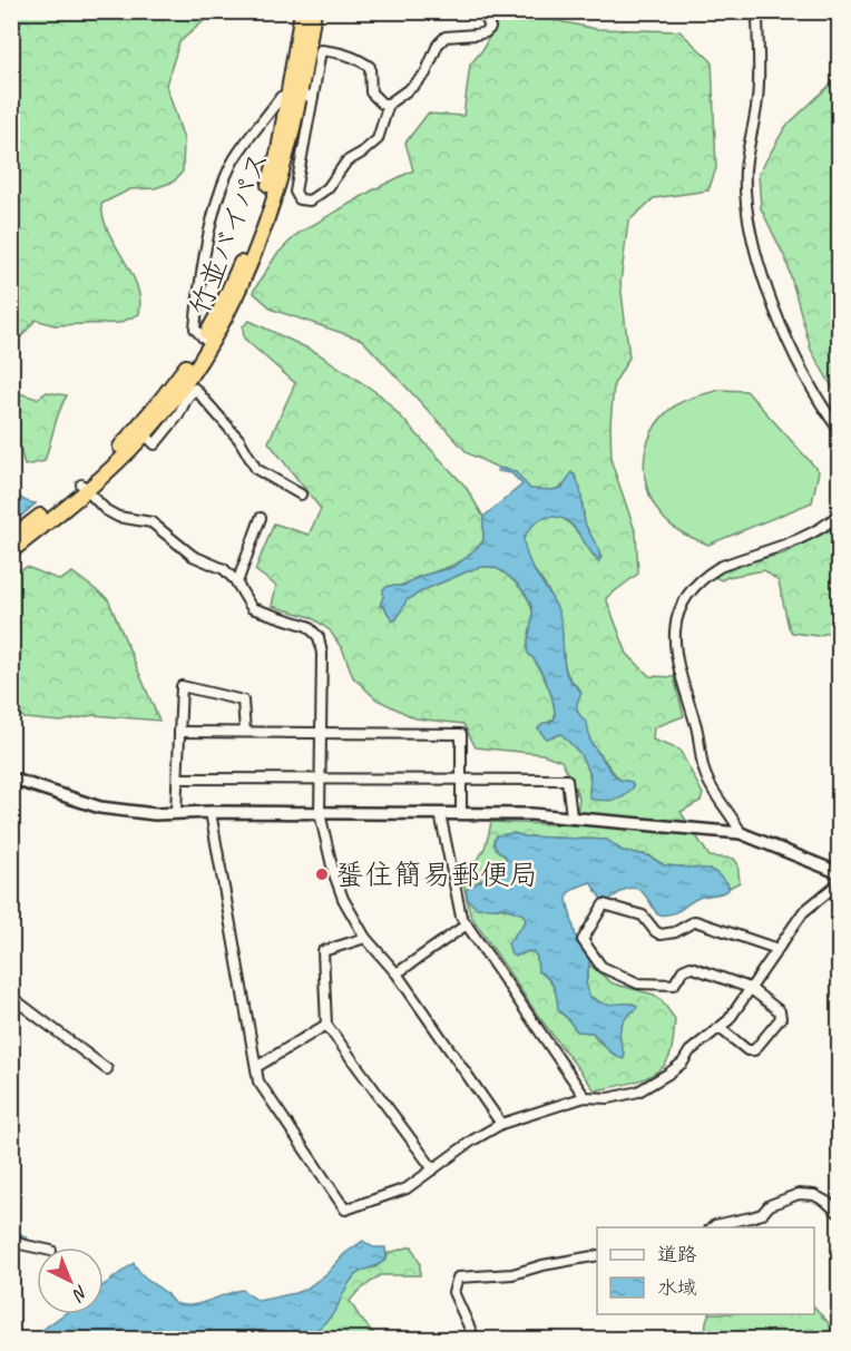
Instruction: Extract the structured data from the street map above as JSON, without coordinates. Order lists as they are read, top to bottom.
{
  "streets": {
    "highway": ["竹並バイパス"]
  },
  "places": ["蜑住簡易郵便局"],
  "legend": ["道路", "水域"],
  "north": "bottom right"
}
